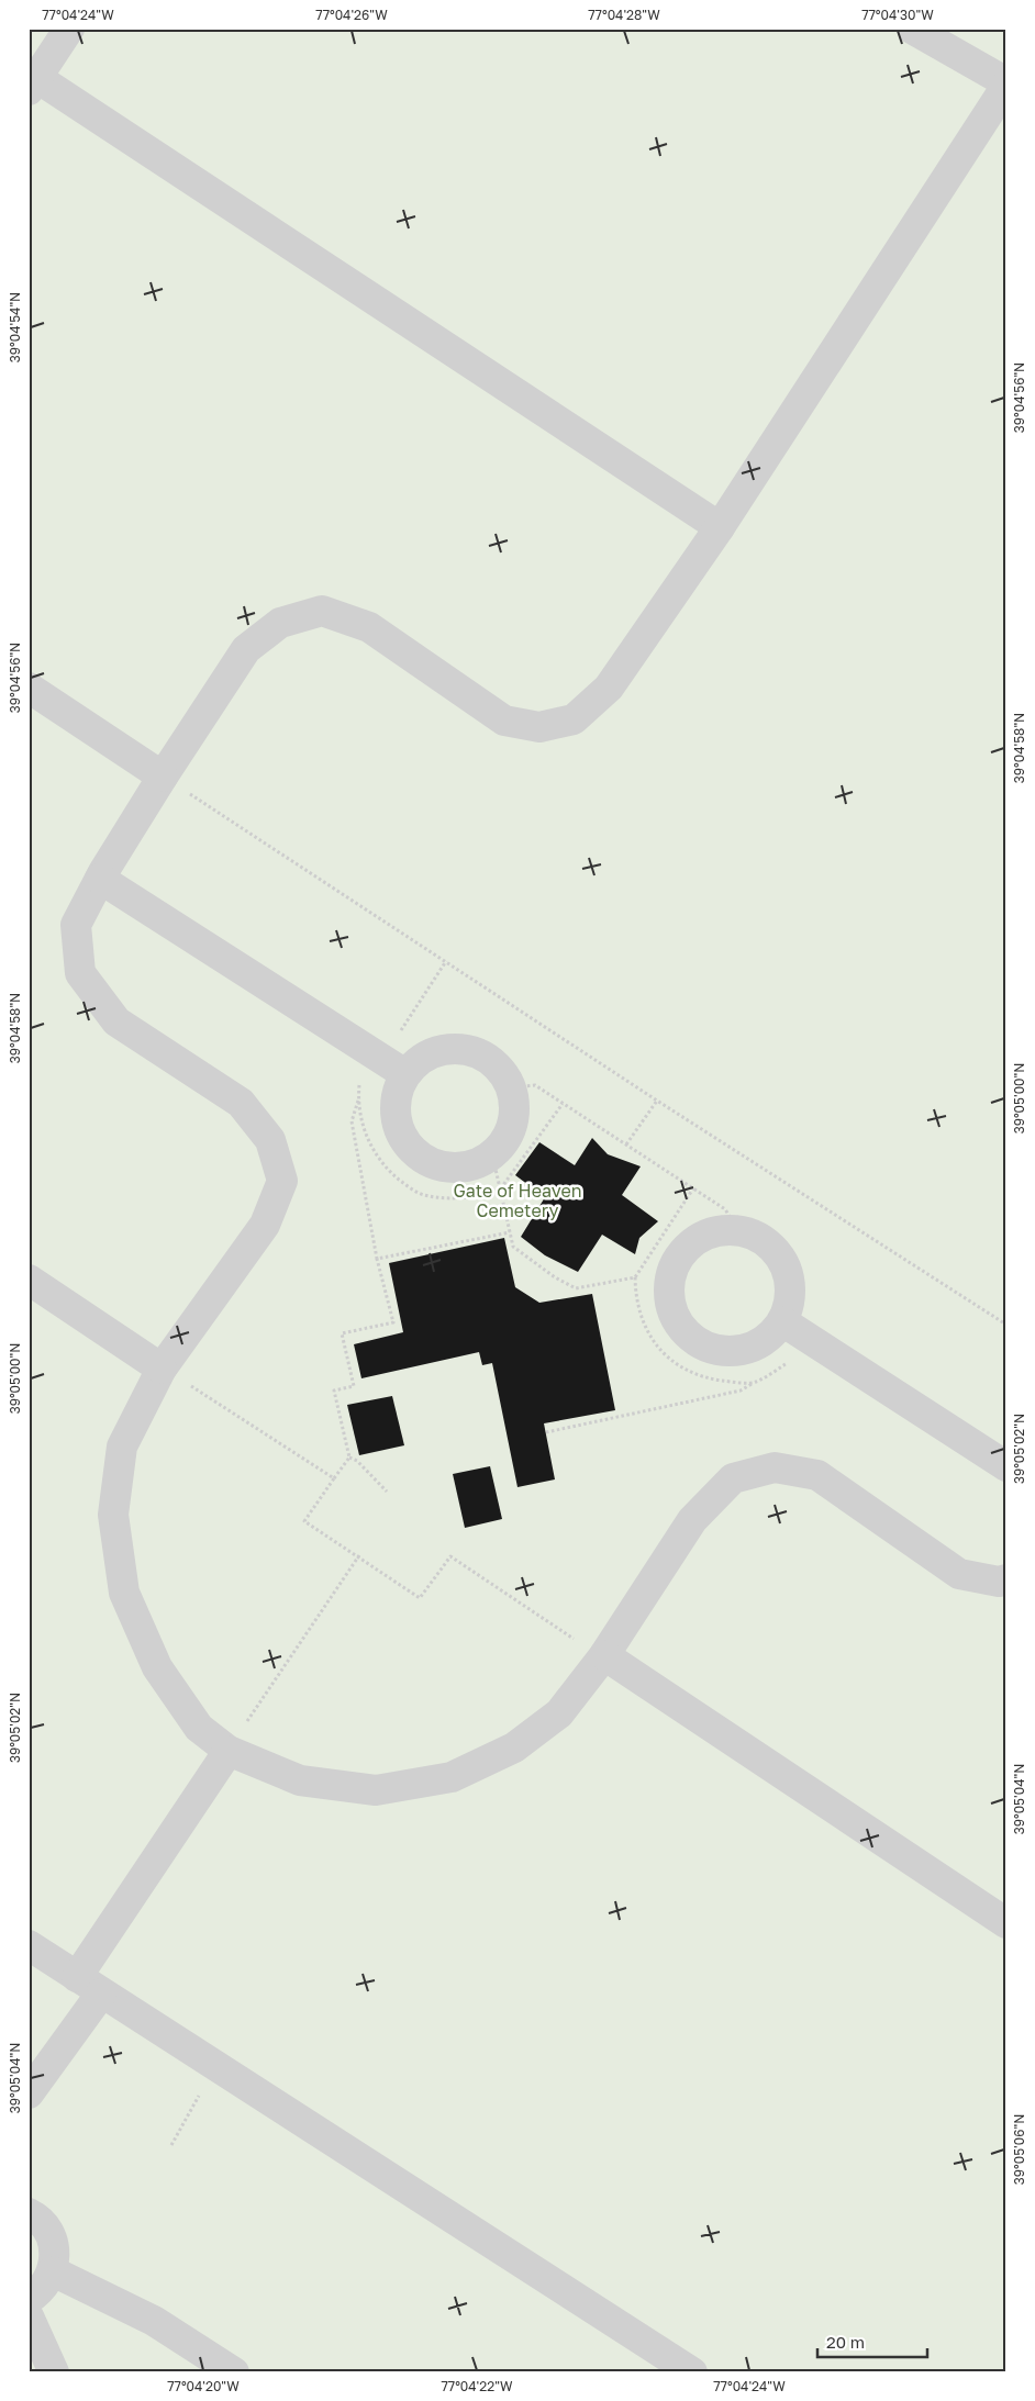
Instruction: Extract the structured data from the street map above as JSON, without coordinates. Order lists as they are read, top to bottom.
{
  "parks": ["Gate of Heaven Cemetery"],
  "scale_bar": "20 m",
  "coordinates": [
    "77°04'24\"W",
    "77°04'26\"W",
    "77°04'28\"W",
    "77°04'30\"W",
    "39°04'54\"N",
    "39°04'56\"N",
    "39°04'58\"N",
    "39°05'00\"N",
    "39°05'02\"N",
    "39°05'04\"N",
    "39°05'06\"N",
    "77°04'20\"W",
    "77°04'22\"W"
  ]
}
